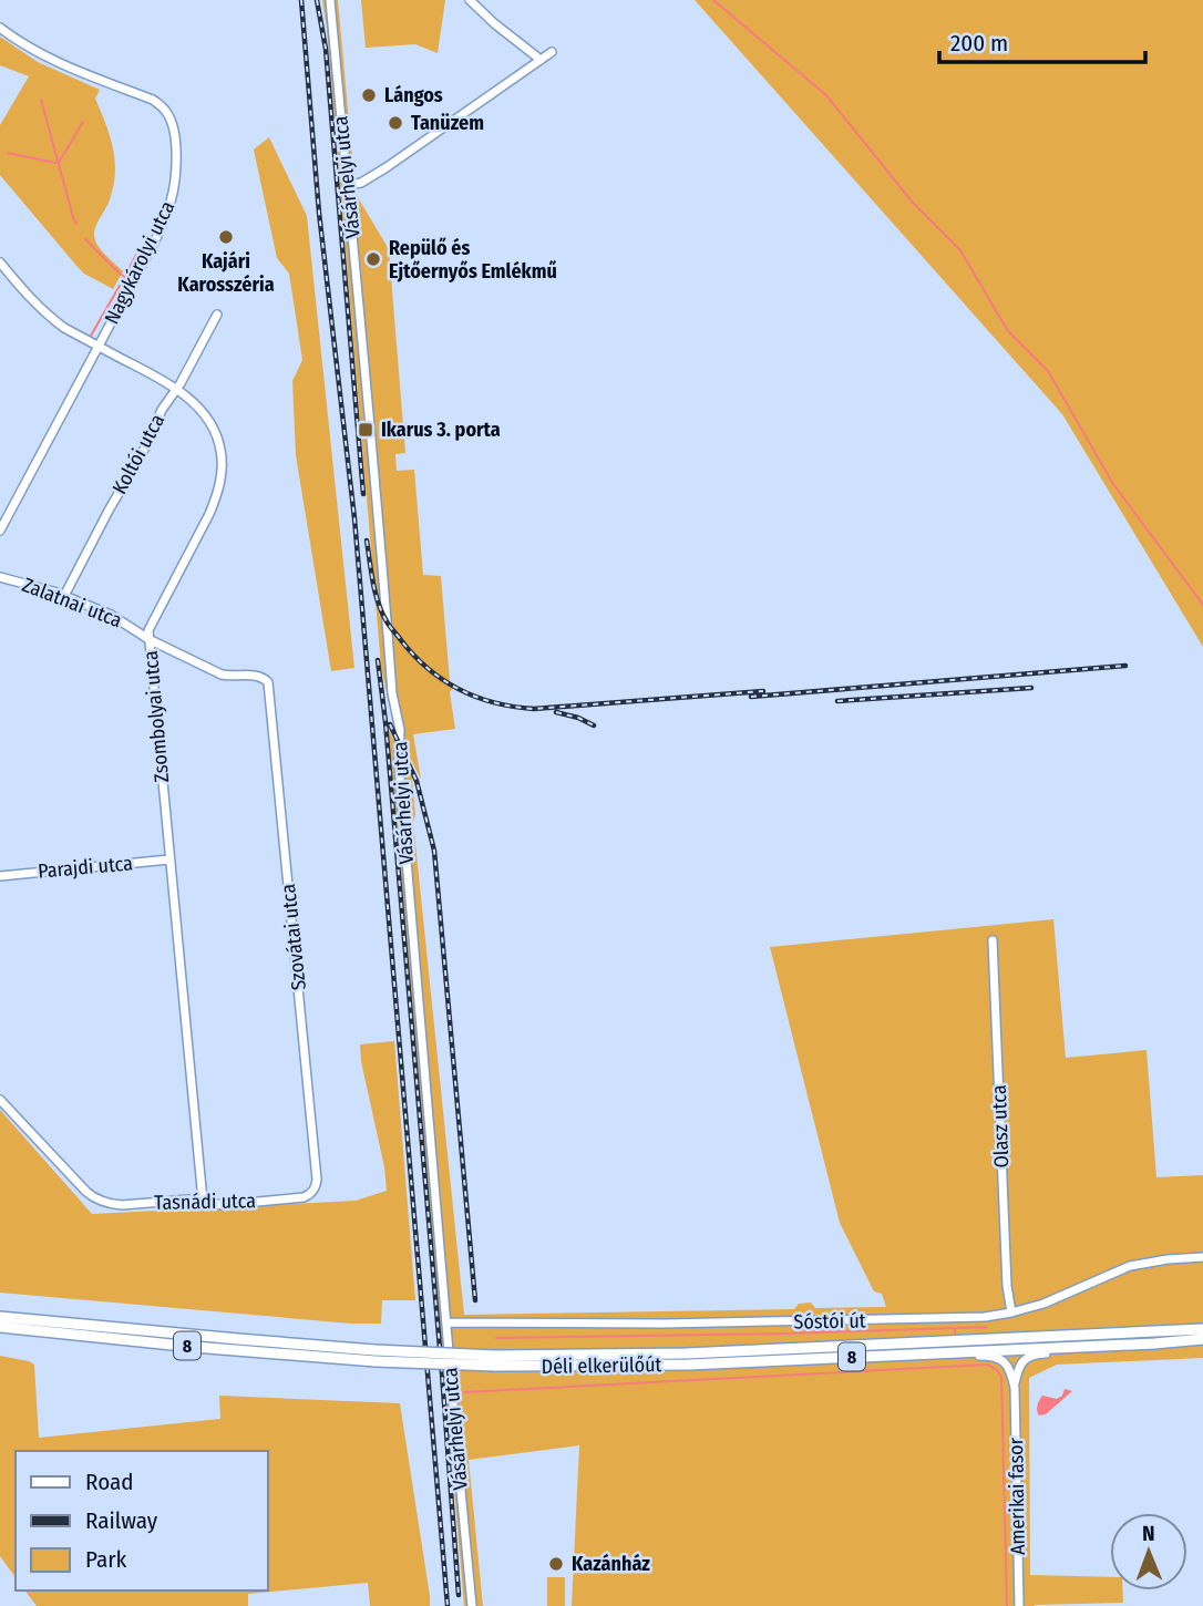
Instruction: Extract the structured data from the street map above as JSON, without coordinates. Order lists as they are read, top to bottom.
{
  "streets": {
    "main road": ["8", "Déli elkerülőút"],
    "street": [
      "Vásárhelyi utca",
      "Nagykárolyi utca",
      "Koltói utca",
      "Zalatnai utca",
      "Zsombolyai utca",
      "Parajdi utca",
      "Szovátai utca",
      "Olasz utca",
      "Tasnádi utca",
      "Sóstói út",
      "Amerikai fasor"
    ]
  },
  "crossings": [
    ["Vásárhelyi utca", "Sóstói út"],
    ["Nagykárolyi utca", "Zsombolyai utca"],
    ["Koltói utca", "Zalatnai utca"],
    ["Koltói utca", "Zsombolyai utca"],
    ["Zalatnai utca", "Zsombolyai utca"],
    ["Zalatnai utca", "Szovátai utca"],
    ["Zsombolyai utca", "Parajdi utca"],
    ["Zsombolyai utca", "Tasnádi utca"],
    ["Szovátai utca", "Tasnádi utca"],
    ["Olasz utca", "Sóstói út"]
  ],
  "places": {
    "other": [
      "Lángos",
      "Tanüzem",
      "Kajári Karosszéria",
      "Repülő és Ejtőernyős Emlékmű",
      "Kazánház"
    ],
    "transit": ["Ikarus 3. porta"]
  },
  "legend": ["Road", "Railway", "Park"],
  "scale_bar": "200 m",
  "north": "top"
}
